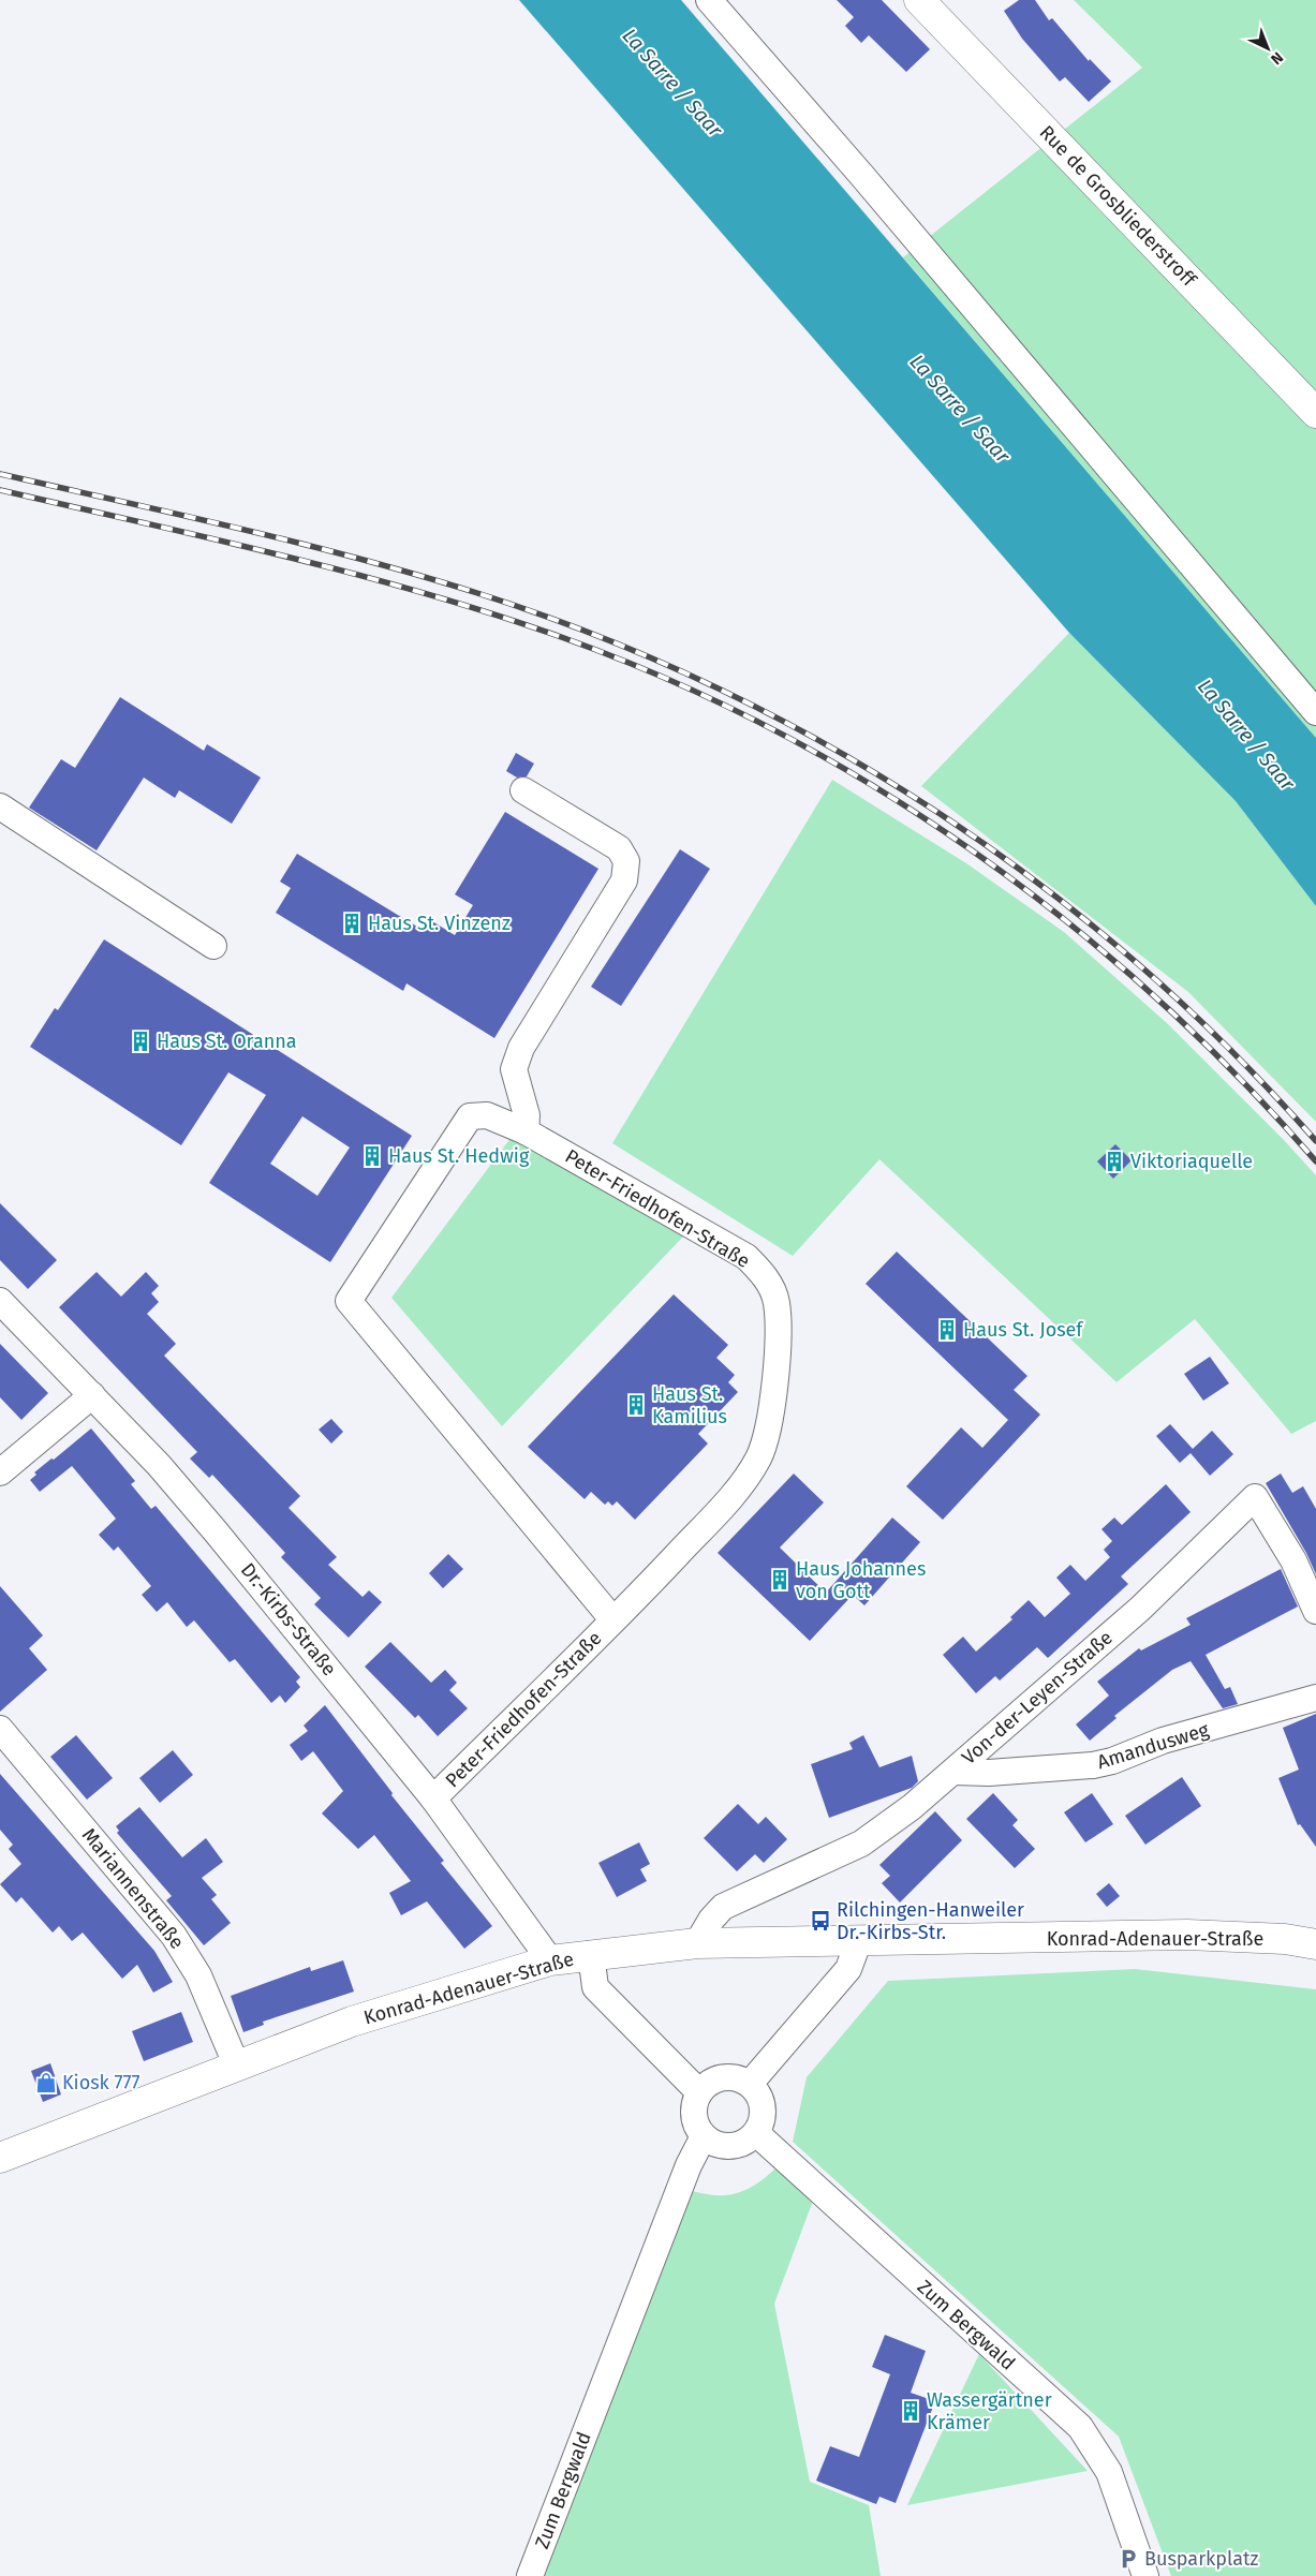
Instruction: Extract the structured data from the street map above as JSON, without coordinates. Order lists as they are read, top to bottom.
{
  "streets": {
    "main road": ["Rue de Grosbliederstroff", "Konrad-Adenauer-Straße"],
    "street": [
      "Peter-Friedhofen-Straße",
      "Dr.-Kirbs-Straße",
      "Von-der-Leyen-Straße",
      "Amandusweg",
      "Mariannenstraße",
      "Zum Bergwald"
    ]
  },
  "crossings": [
    ["Peter-Friedhofen-Straße", "Dr.-Kirbs-Straße"],
    ["Dr.-Kirbs-Straße", "Konrad-Adenauer-Straße"],
    ["Von-der-Leyen-Straße", "Amandusweg"],
    ["Von-der-Leyen-Straße", "Konrad-Adenauer-Straße"],
    ["Mariannenstraße", "Konrad-Adenauer-Straße"]
  ],
  "water": ["La Sarre / Saar"],
  "places": {
    "building": [
      "Haus St. Vinzenz",
      "Haus St. Oranna",
      "Haus St. Hedwig",
      "Viktoriaquelle",
      "Haus St. Josef",
      "Haus St. Kamilius",
      "Haus Johannes von Gott",
      "Wassergärtner Krämer"
    ],
    "bus stop": ["Rilchingen-Hanweiler Dr.-Kirbs-Str."],
    "shop": ["Kiosk 777"],
    "parking": ["Busparkplatz"]
  },
  "north": "bottom right"
}
